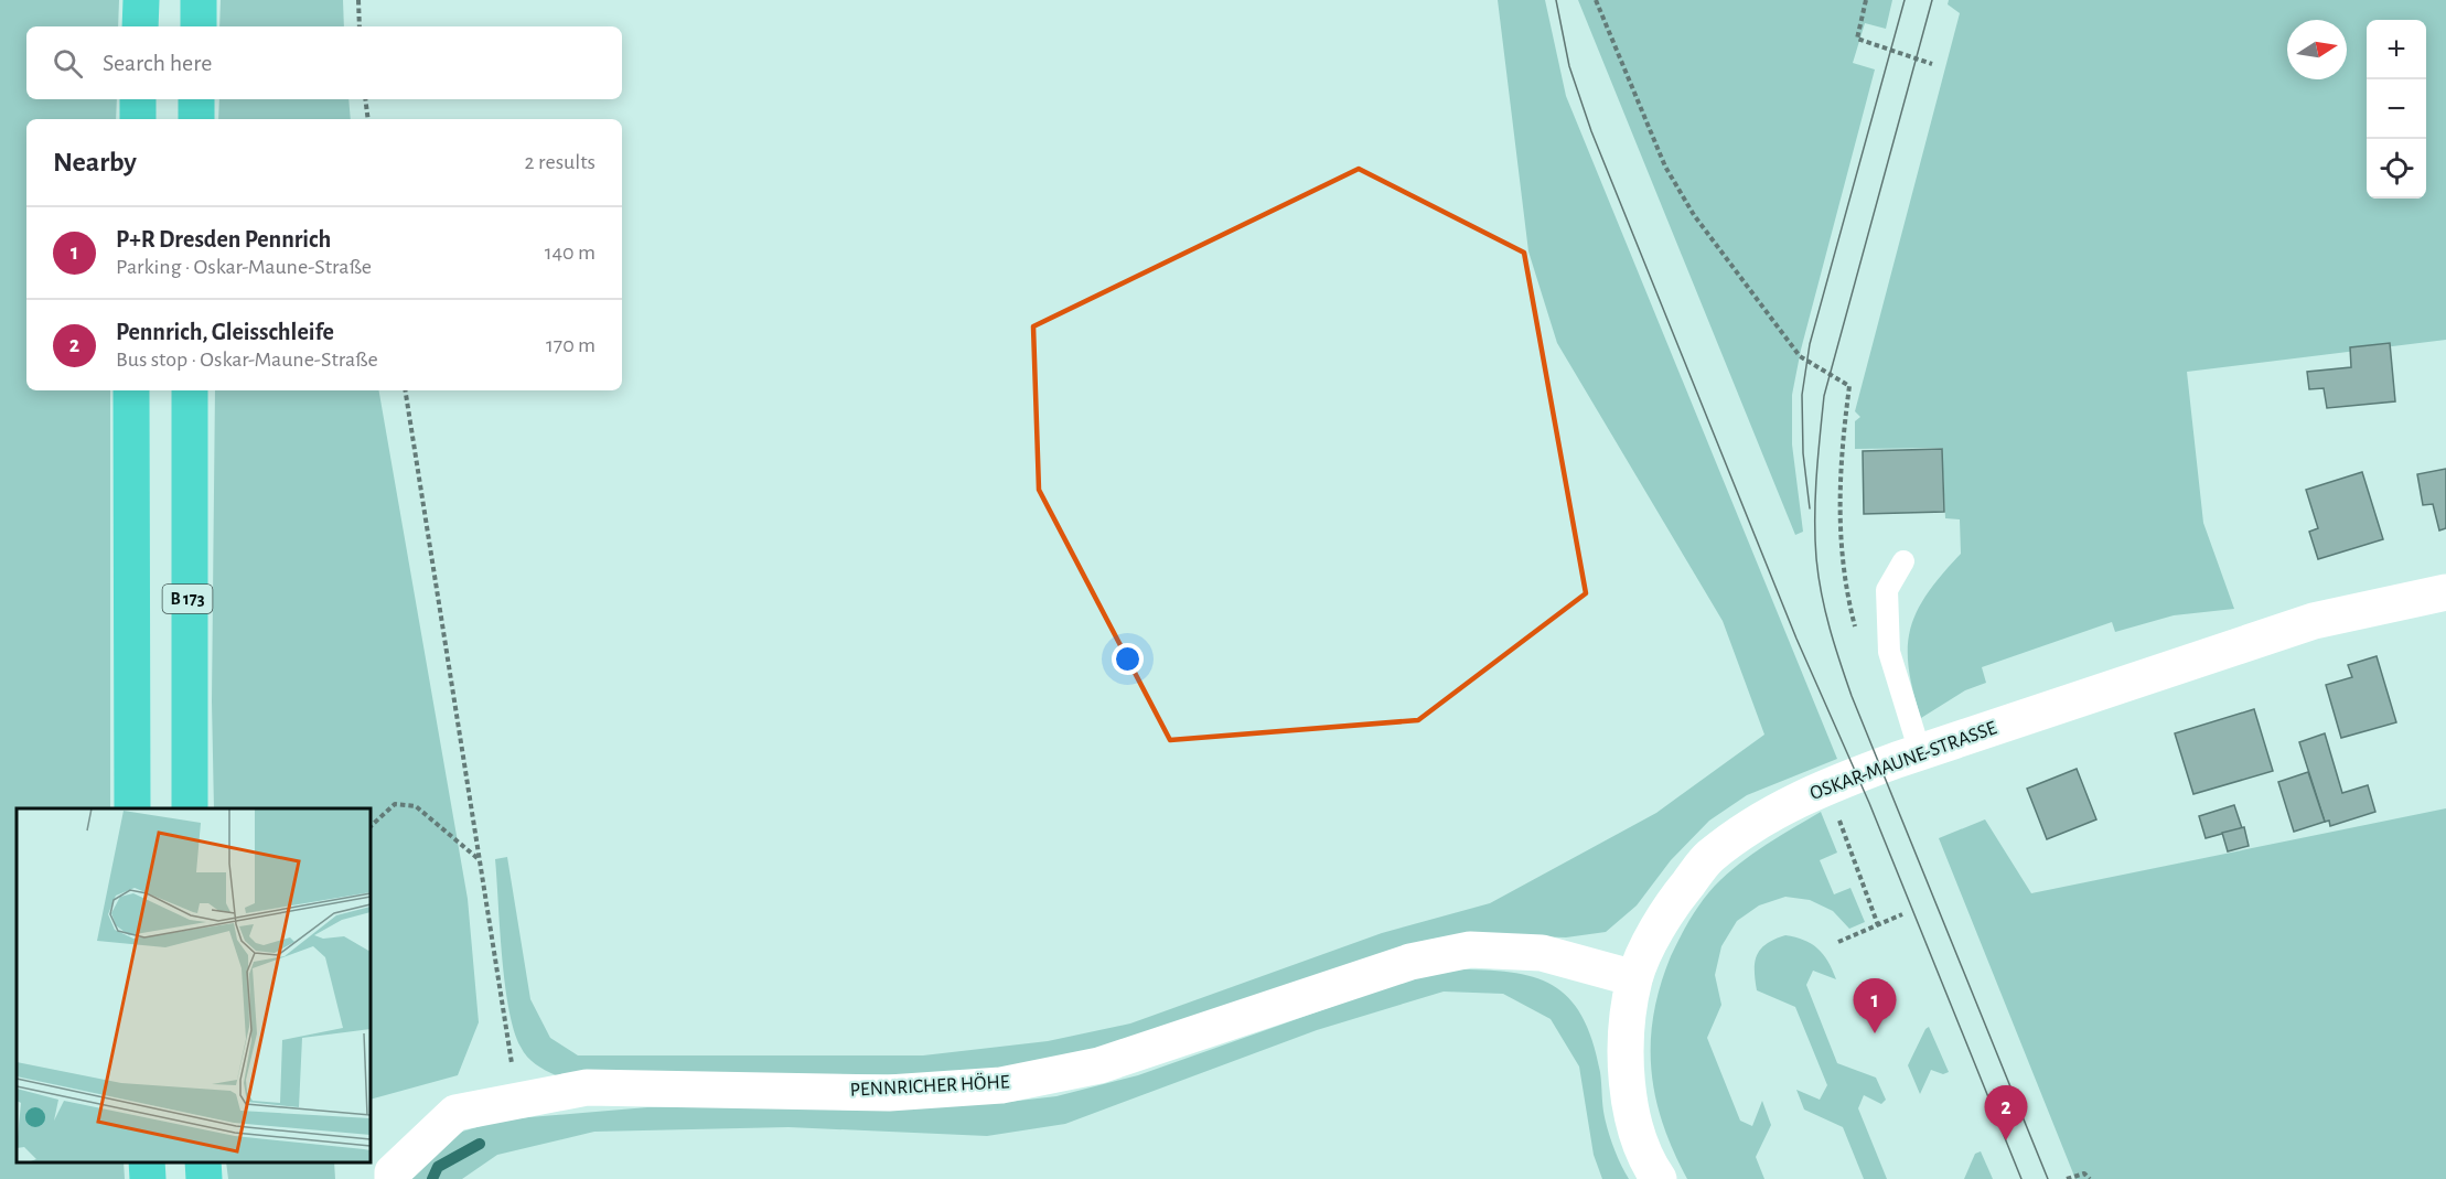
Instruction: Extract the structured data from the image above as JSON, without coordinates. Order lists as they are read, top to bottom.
{
  "streets": {
    "highway": ["B 173"],
    "street": ["OSKAR-MAUNE-STRASSE", "PENNRICHER HÖHE"]
  },
  "crossings": [
    ["OSKAR-MAUNE-STRASSE", "PENNRICHER HÖHE"]
  ],
  "north": "right",
  "page": {
    "map_buttons": ["+", "−"],
    "search": "Search here",
    "heading": ["Nearby", "2 results"],
    "list": [
      {
        "mark": "1",
        "name": "P+R Dresden Pennrich",
        "note": "Parking · Oskar-Maune-Straße",
        "value": "140 m"
      },
      {
        "mark": "2",
        "name": "Pennrich, Gleisschleife",
        "note": "Bus stop · Oskar-Maune-Straße",
        "value": "170 m"
      }
    ],
    "pins": ["1", "2"]
  }
}
